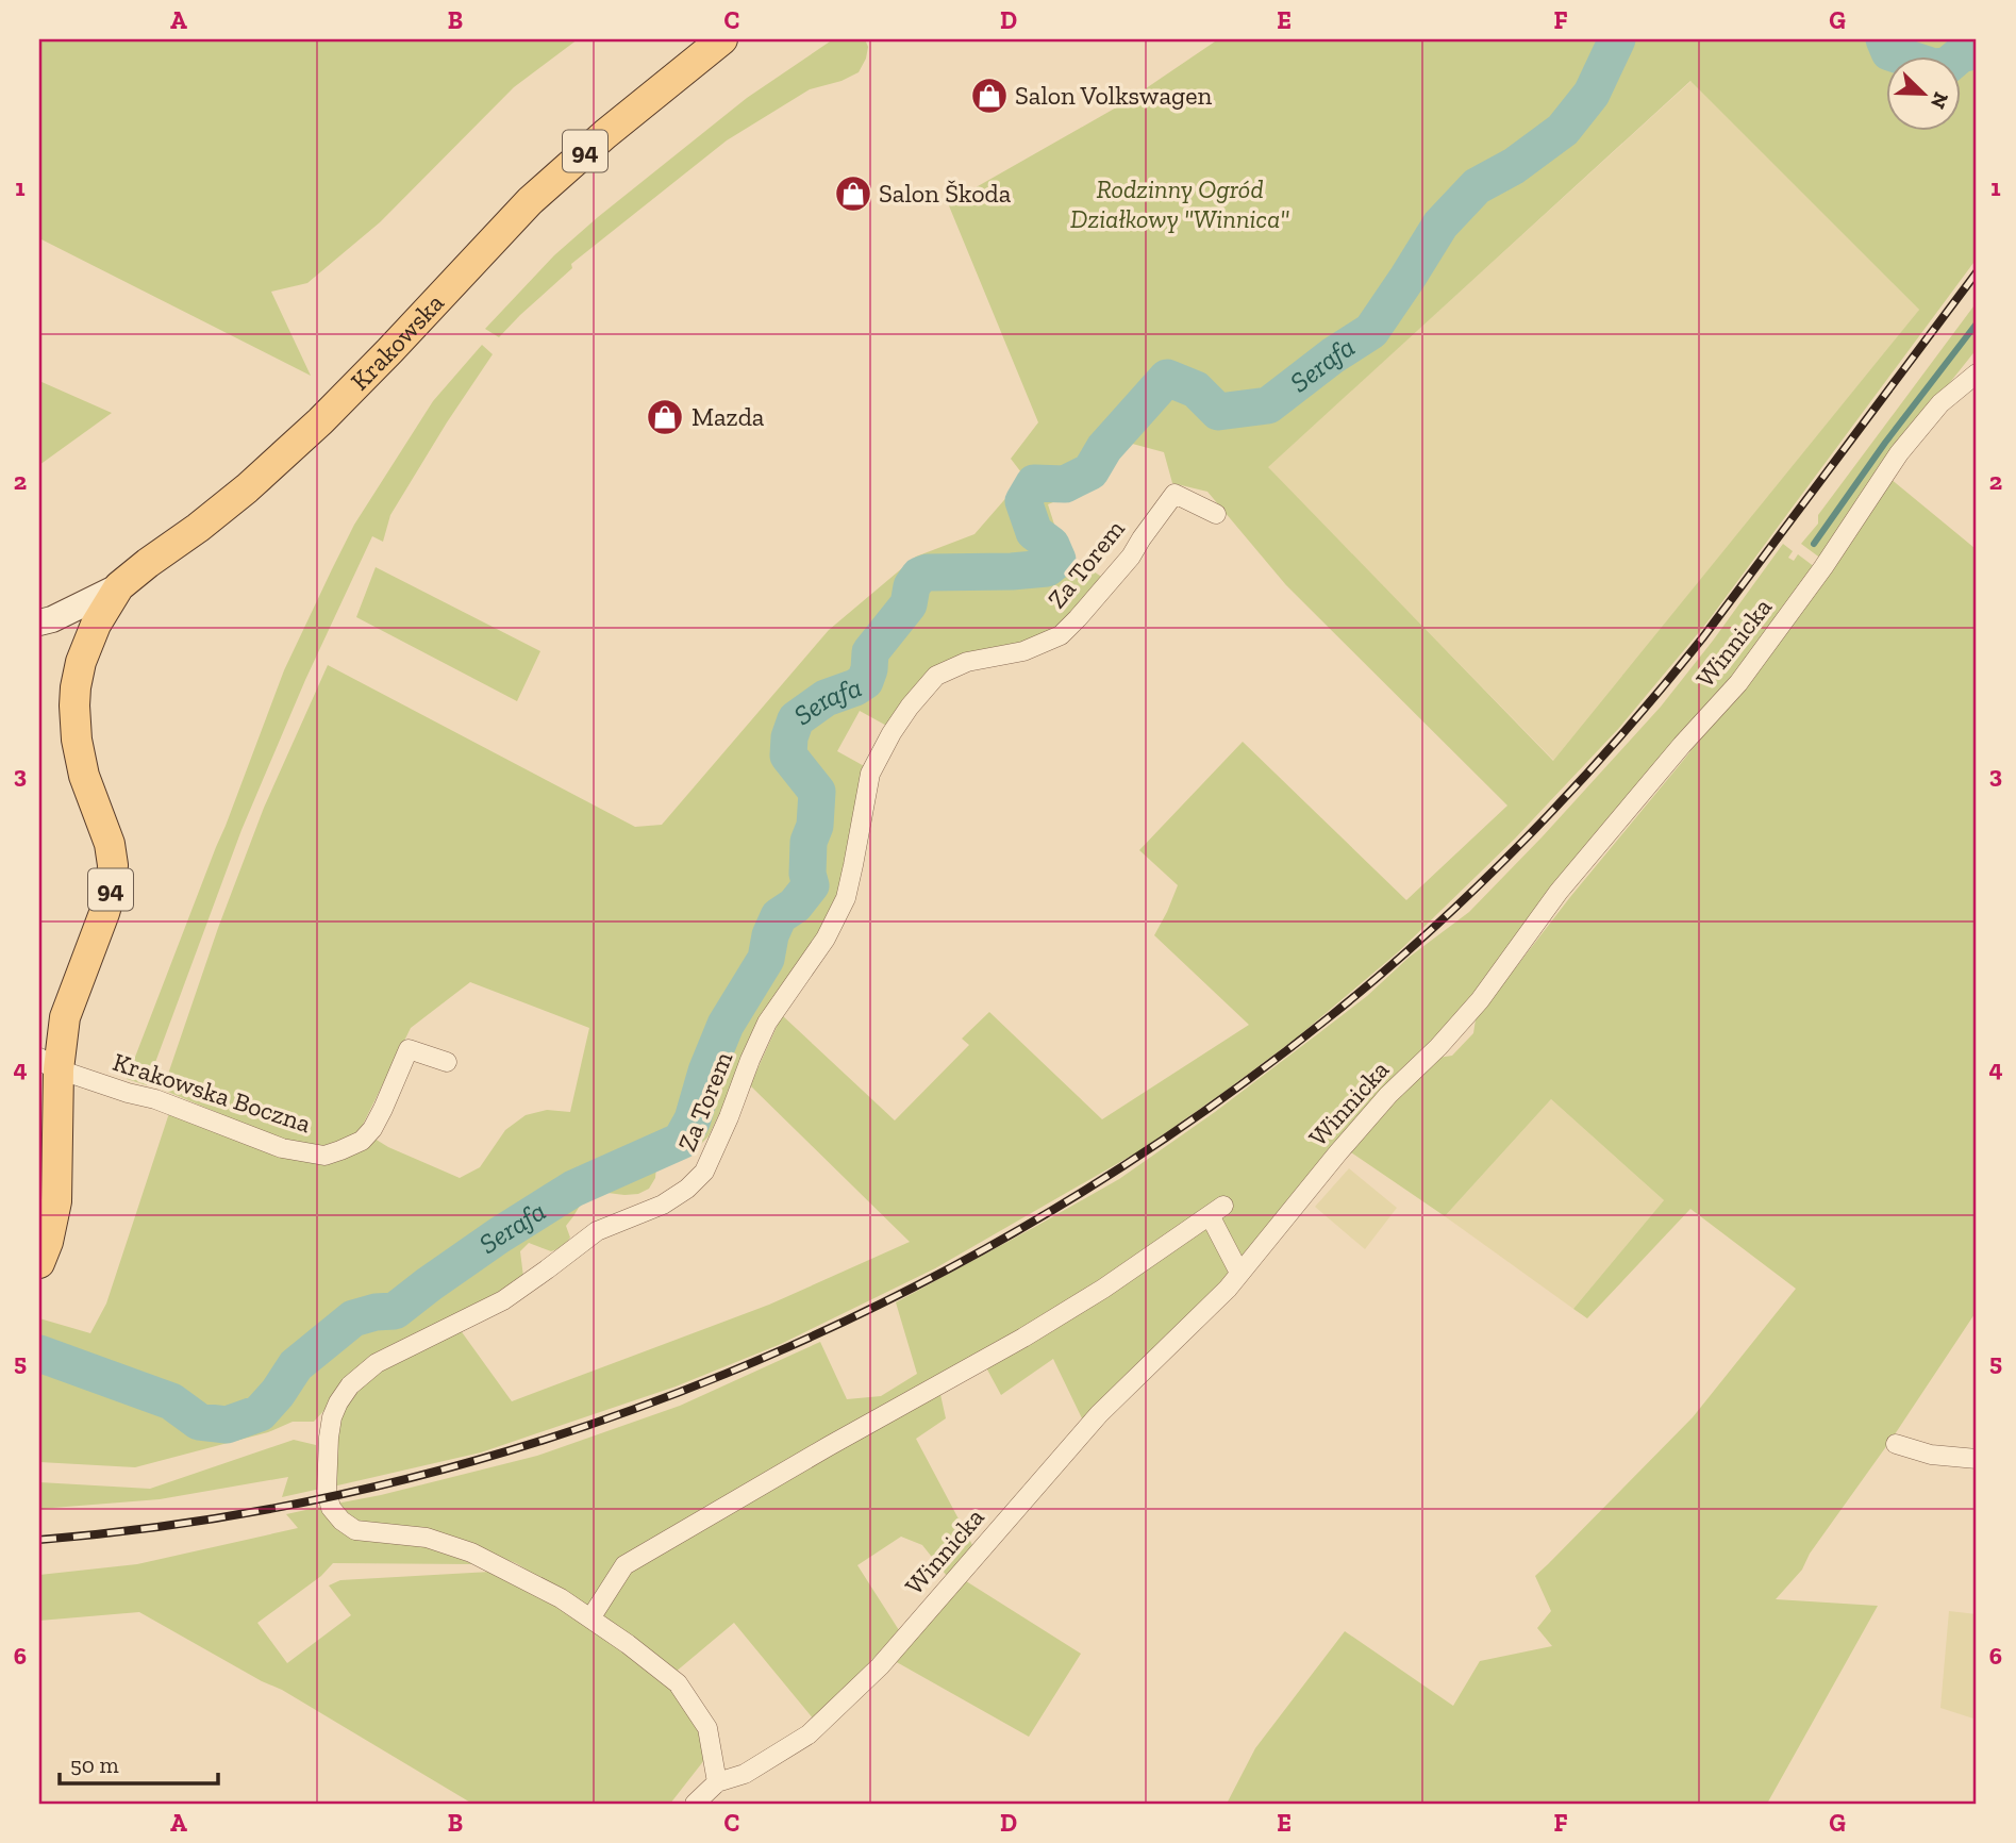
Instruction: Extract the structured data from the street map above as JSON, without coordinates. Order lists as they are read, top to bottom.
{
  "streets": {
    "main road": ["94", "Krakowska"],
    "street": ["Za Torem", "Winnicka", "Krakowska Boczna"]
  },
  "crossings": [
    ["94", "Krakowska"],
    ["94", "Krakowska Boczna"],
    ["Za Torem", "Winnicka"]
  ],
  "water": ["Serafa"],
  "parks": ["Rodzinny Ogród Działkowy \"Winnica\""],
  "places": {
    "shop": ["Salon Volkswagen", "Salon Škoda", "Mazda"]
  },
  "scale_bar": "50 m",
  "north": "bottom right",
  "grid": {
    "columns": [
      "A",
      "B",
      "C",
      "D",
      "E",
      "F",
      "G"
    ],
    "rows": [
      "1",
      "2",
      "3",
      "4",
      "5",
      "6"
    ]
  }
}
